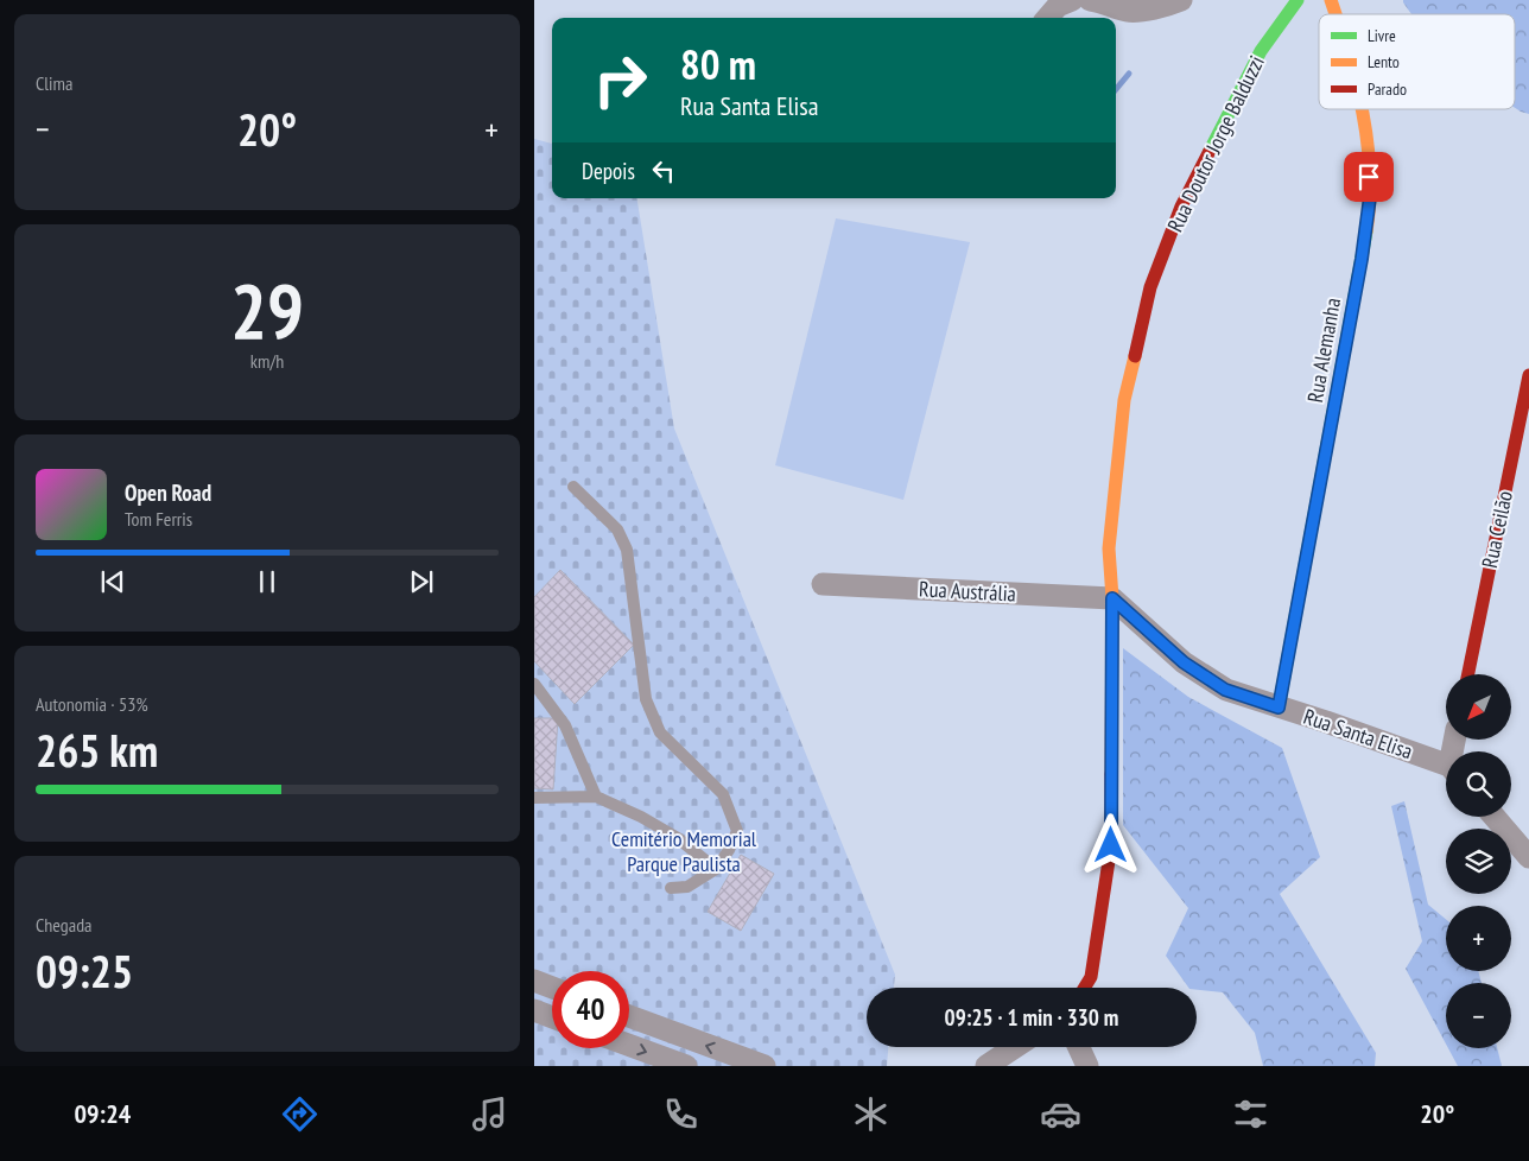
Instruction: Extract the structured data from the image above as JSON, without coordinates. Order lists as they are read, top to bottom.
{
  "streets": {
    "street": [
      "Rua Doutor Jorge Balduzzi",
      "Rua Alemanha",
      "Rua Ceilão",
      "Rua Austrália",
      "Rua Santa Elisa"
    ]
  },
  "crossings": [
    ["Rua Doutor Jorge Balduzzi", "Rua Austrália"],
    ["Rua Doutor Jorge Balduzzi", "Rua Santa Elisa"],
    ["Rua Alemanha", "Rua Santa Elisa"],
    ["Rua Austrália", "Rua Santa Elisa"]
  ],
  "parks": ["Cemitério Memorial Parque Paulista"],
  "legend": ["Livre", "Lento", "Parado"],
  "north": "bottom left",
  "page": {
    "tile": [
      "Clima",
      ["29", "km/h"],
      ["Autonomia · 53%", "265 km"],
      ["Chegada", "09:25"]
    ],
    "turn": ["80 m", "Rua Santa Elisa"],
    "heat": ["−", "20°", "+"],
    "then": "Depois",
    "song": ["Open Road", "Tom Ferris"],
    "map_buttons": ["+", "−"],
    "limit": "40",
    "trip": "09:25 · 1 min · 330 m",
    "tabs": ["09:24", "20°"]
  }
}
